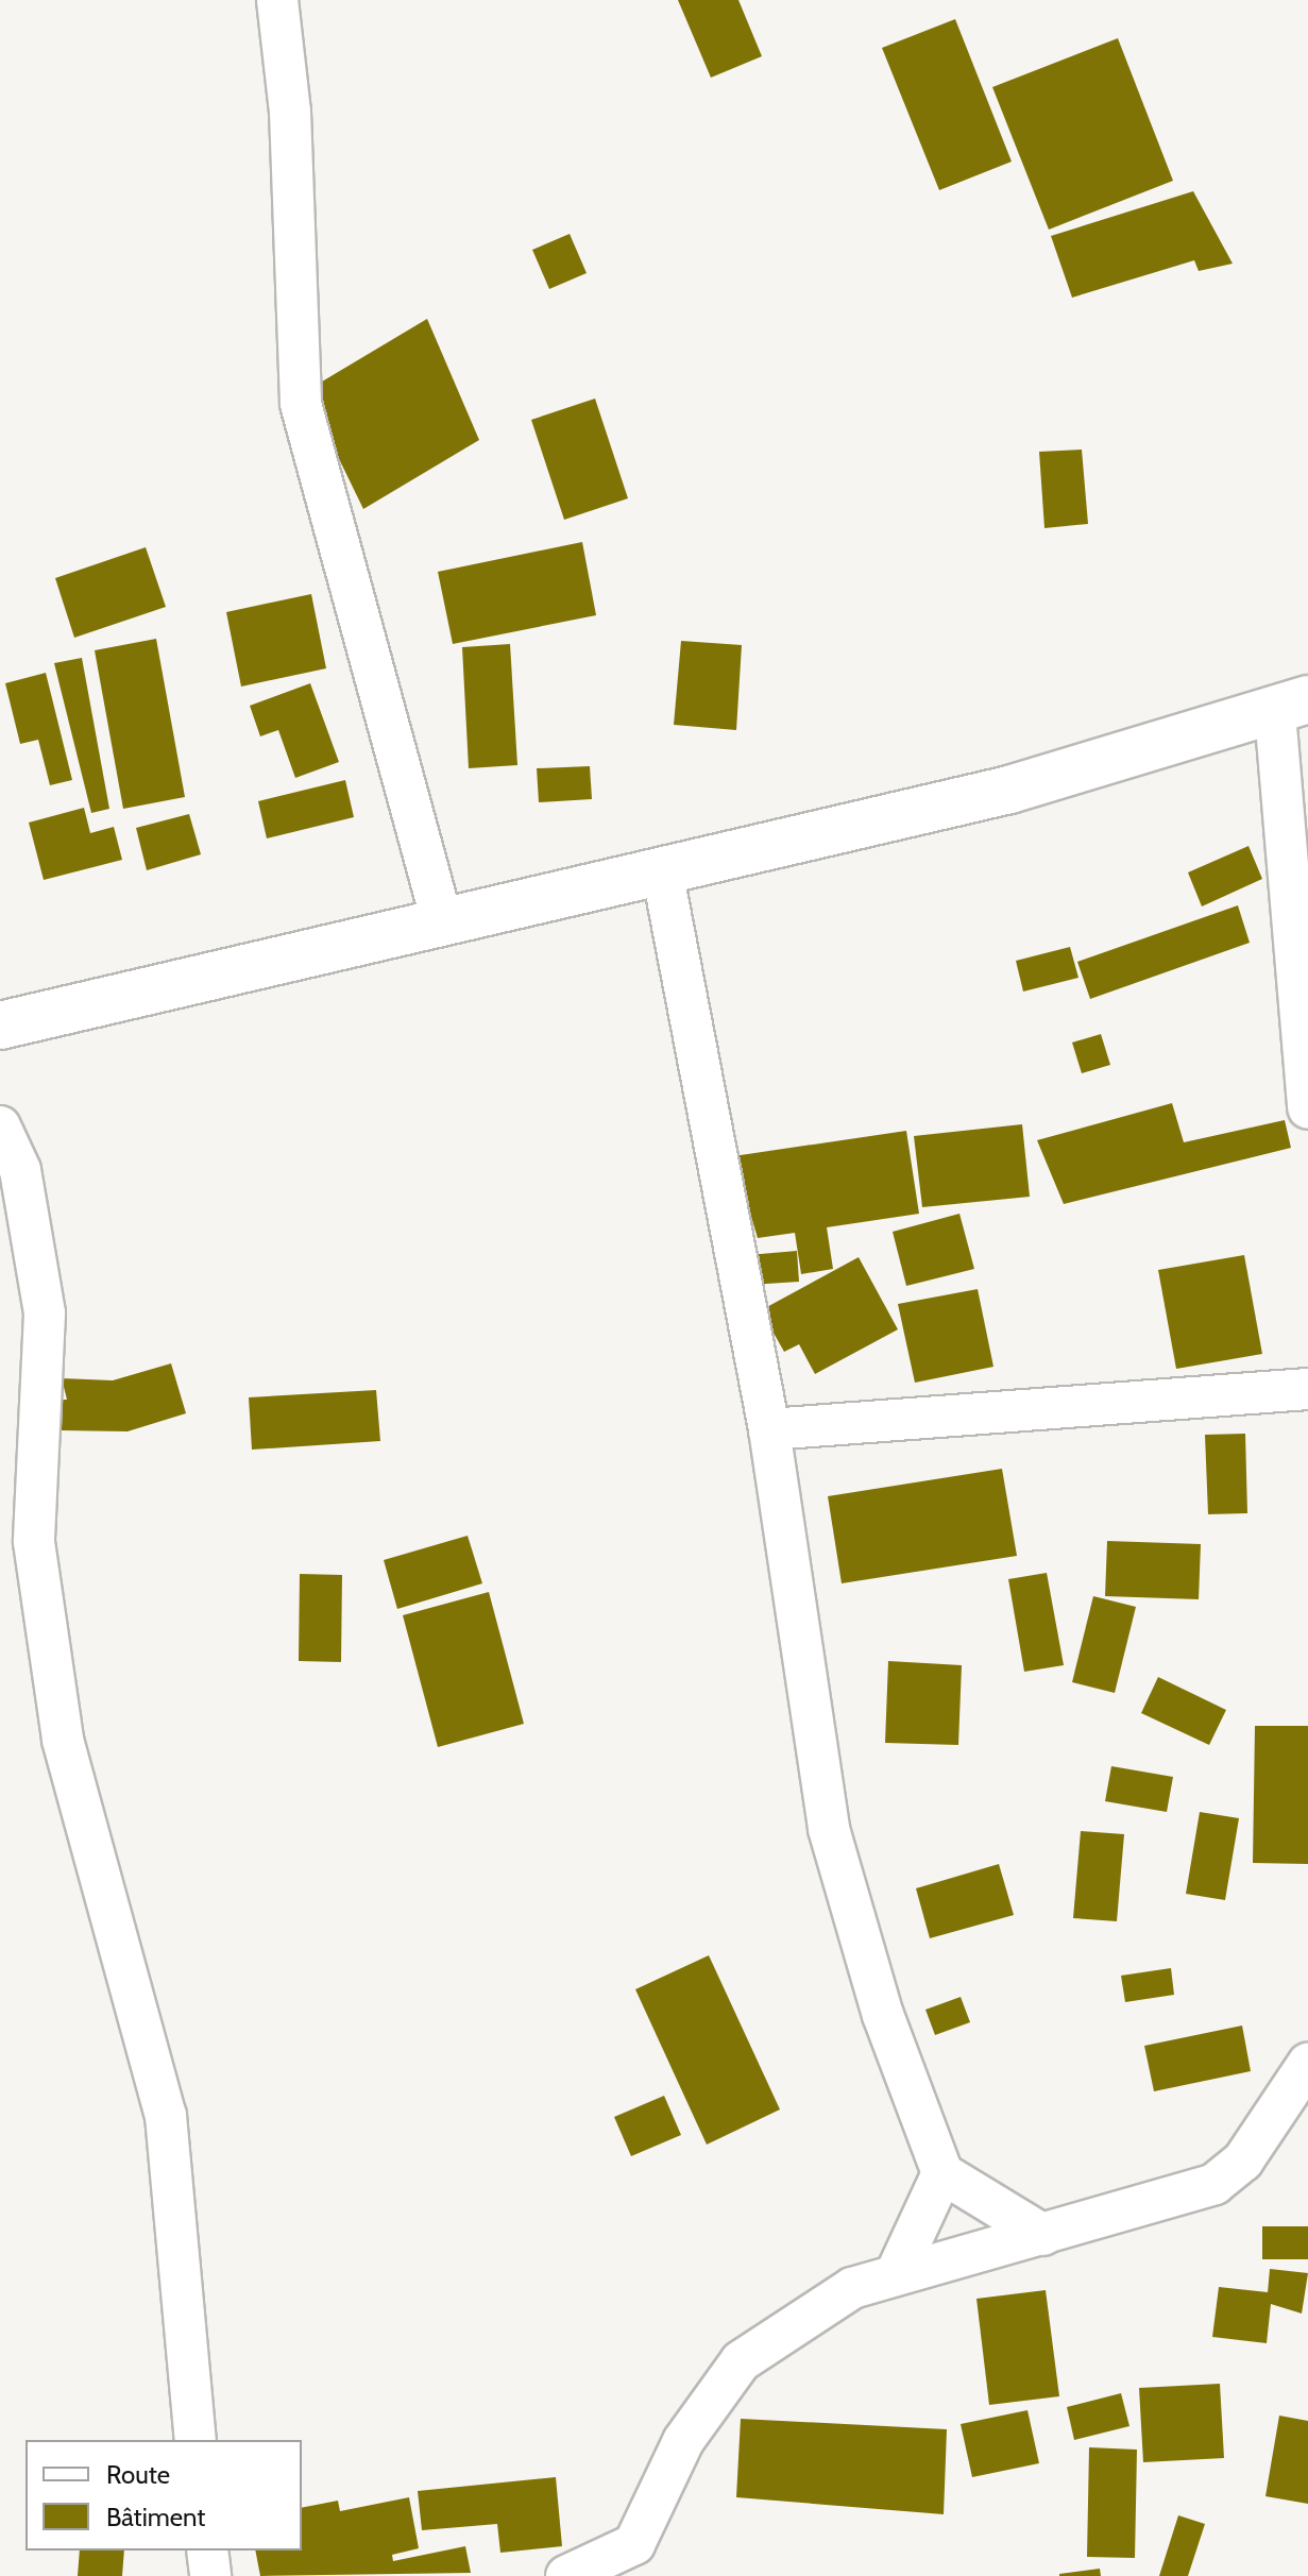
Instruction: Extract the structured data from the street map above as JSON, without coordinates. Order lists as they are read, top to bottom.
{
  "legend": ["Route", "Bâtiment"]
}
